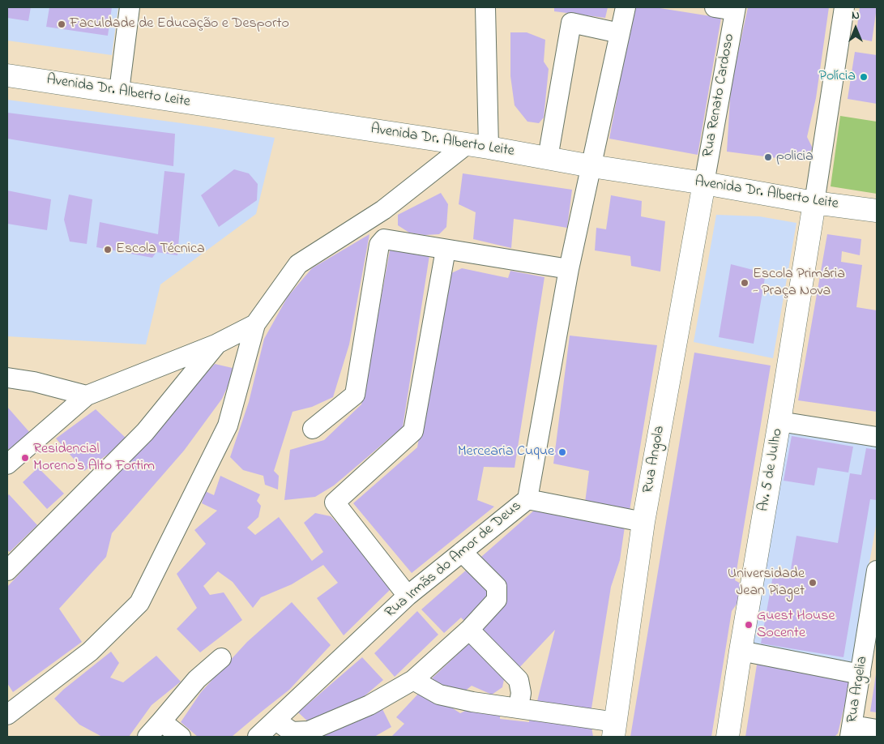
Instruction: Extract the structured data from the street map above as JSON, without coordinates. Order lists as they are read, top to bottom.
{
  "streets": {
    "street": [
      "Avenida Dr. Alberto Leite",
      "Rua Renato Cardoso",
      "Rua Angola",
      "Av. 5 de Julho",
      "Rua Irmãs do Amor de Deus",
      "Rua Argelia"
    ]
  },
  "crossings": [
    ["Avenida Dr. Alberto Leite", "Rua Renato Cardoso"],
    ["Avenida Dr. Alberto Leite", "Rua Angola"],
    ["Avenida Dr. Alberto Leite", "Av. 5 de Julho"],
    ["Avenida Dr. Alberto Leite", "Rua Irmãs do Amor de Deus"],
    ["Rua Renato Cardoso", "Rua Angola"]
  ],
  "places": [
    "Faculdade de Educação e Desporto",
    "Polícia",
    "policia",
    "Escola Técnica",
    "Escola Primária - Praça Nova",
    "Mercearia Cuque",
    "Residencial Moreno's Alto Fortim",
    "Universidade Jean Piaget",
    "Guest House Socente"
  ],
  "north": "top"
}
